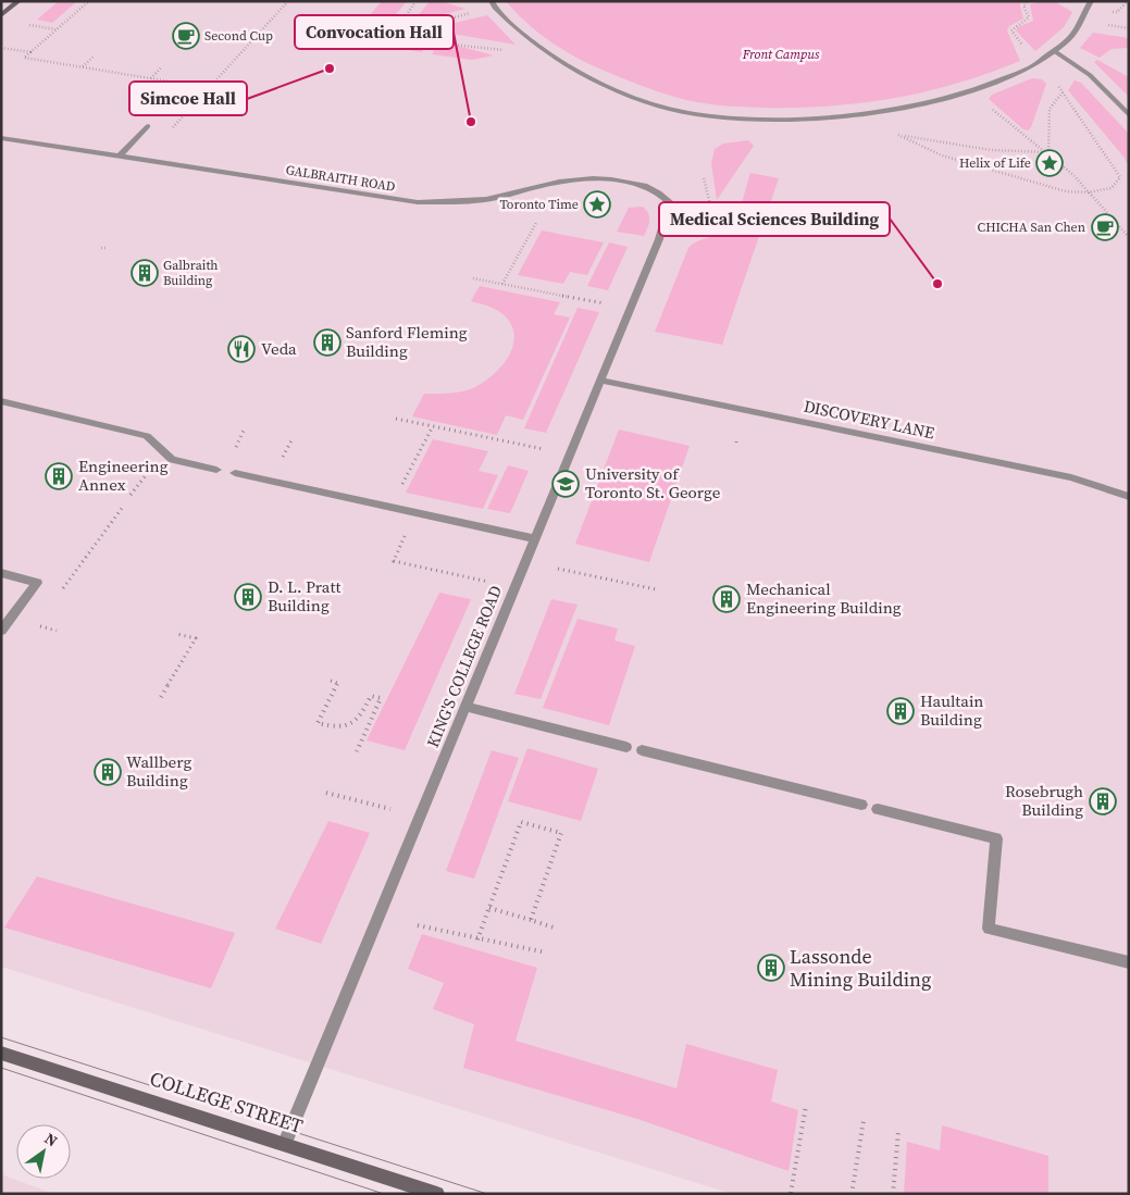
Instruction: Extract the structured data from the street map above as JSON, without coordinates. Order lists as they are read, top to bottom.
{
  "streets": {
    "main road": ["COLLEGE STREET"],
    "street": ["GALBRAITH ROAD", "DISCOVERY LANE", "KING'S COLLEGE ROAD"]
  },
  "crossings": [
    ["GALBRAITH ROAD", "KING'S COLLEGE ROAD"],
    ["DISCOVERY LANE", "KING'S COLLEGE ROAD"],
    ["KING'S COLLEGE ROAD", "COLLEGE STREET"]
  ],
  "parks": ["Front Campus"],
  "places": {
    "cafe": ["Second Cup", "CHICHA San Chen"],
    "other": ["Simcoe Hall", "Convocation Hall", "Medical Sciences Building"],
    "place": ["Helix of Life", "Toronto Time"],
    "building": [
      "Galbraith Building",
      "Sanford Fleming Building",
      "Engineering Annex",
      "D. L. Pratt Building",
      "Mechanical Engineering Building",
      "Haultain Building",
      "Wallberg Building",
      "Rosebrugh Building",
      "Lassonde Mining Building"
    ],
    "restaurant": ["Veda"],
    "school or university": ["University of Toronto St. George"]
  },
  "north": "top right"
}
